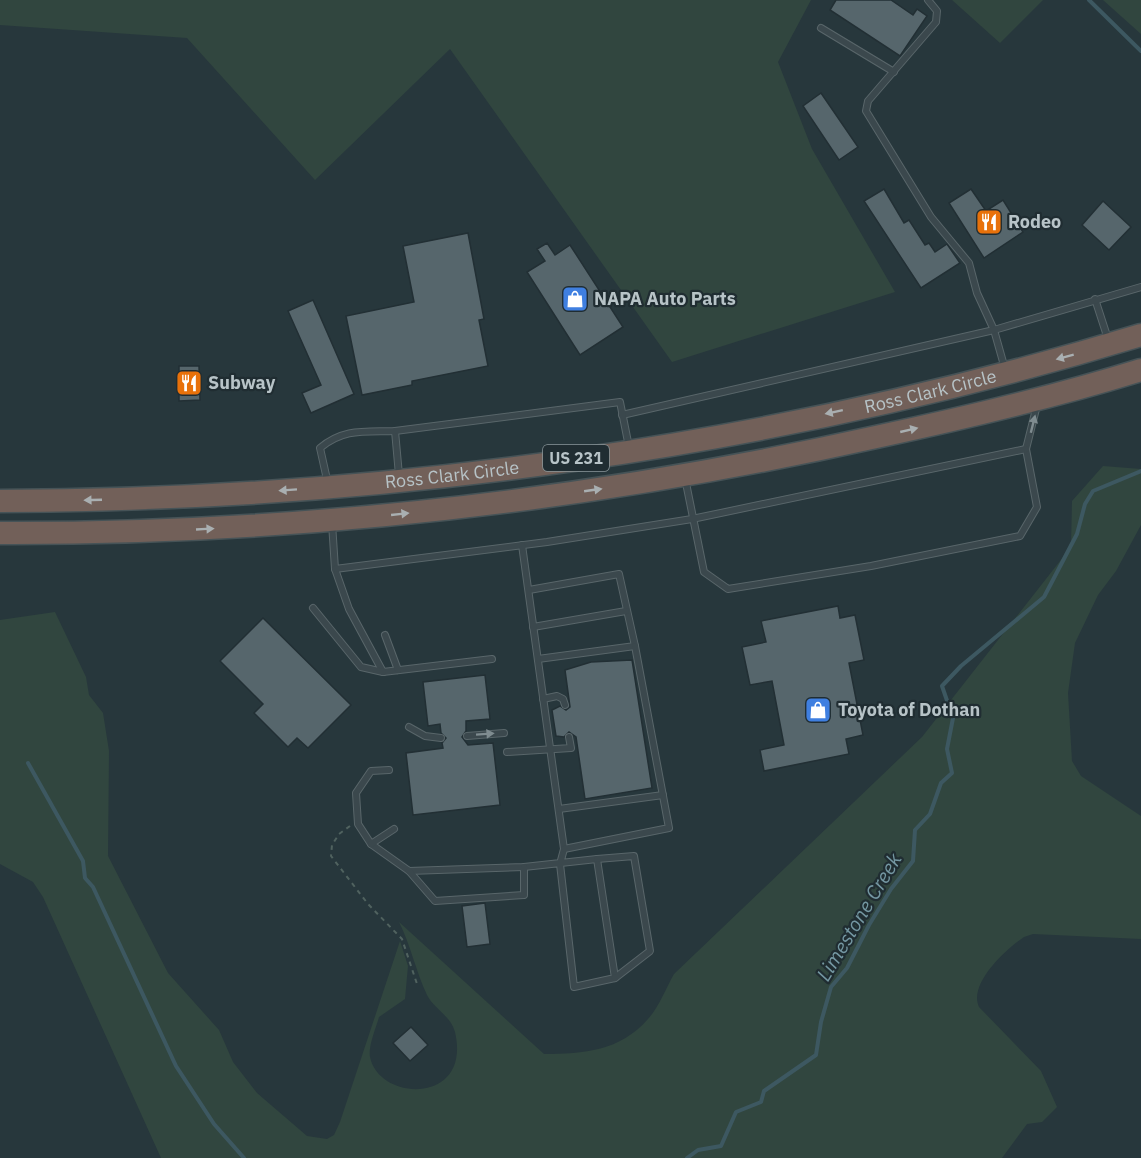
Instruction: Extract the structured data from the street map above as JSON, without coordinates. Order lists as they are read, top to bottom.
{
  "streets": {
    "highway": ["Ross Clark Circle", "US 231"]
  },
  "water": ["Limestone Creek"],
  "places": {
    "restaurant": ["Rodeo", "Subway"],
    "shop": ["NAPA Auto Parts", "Toyota of Dothan"]
  }
}
